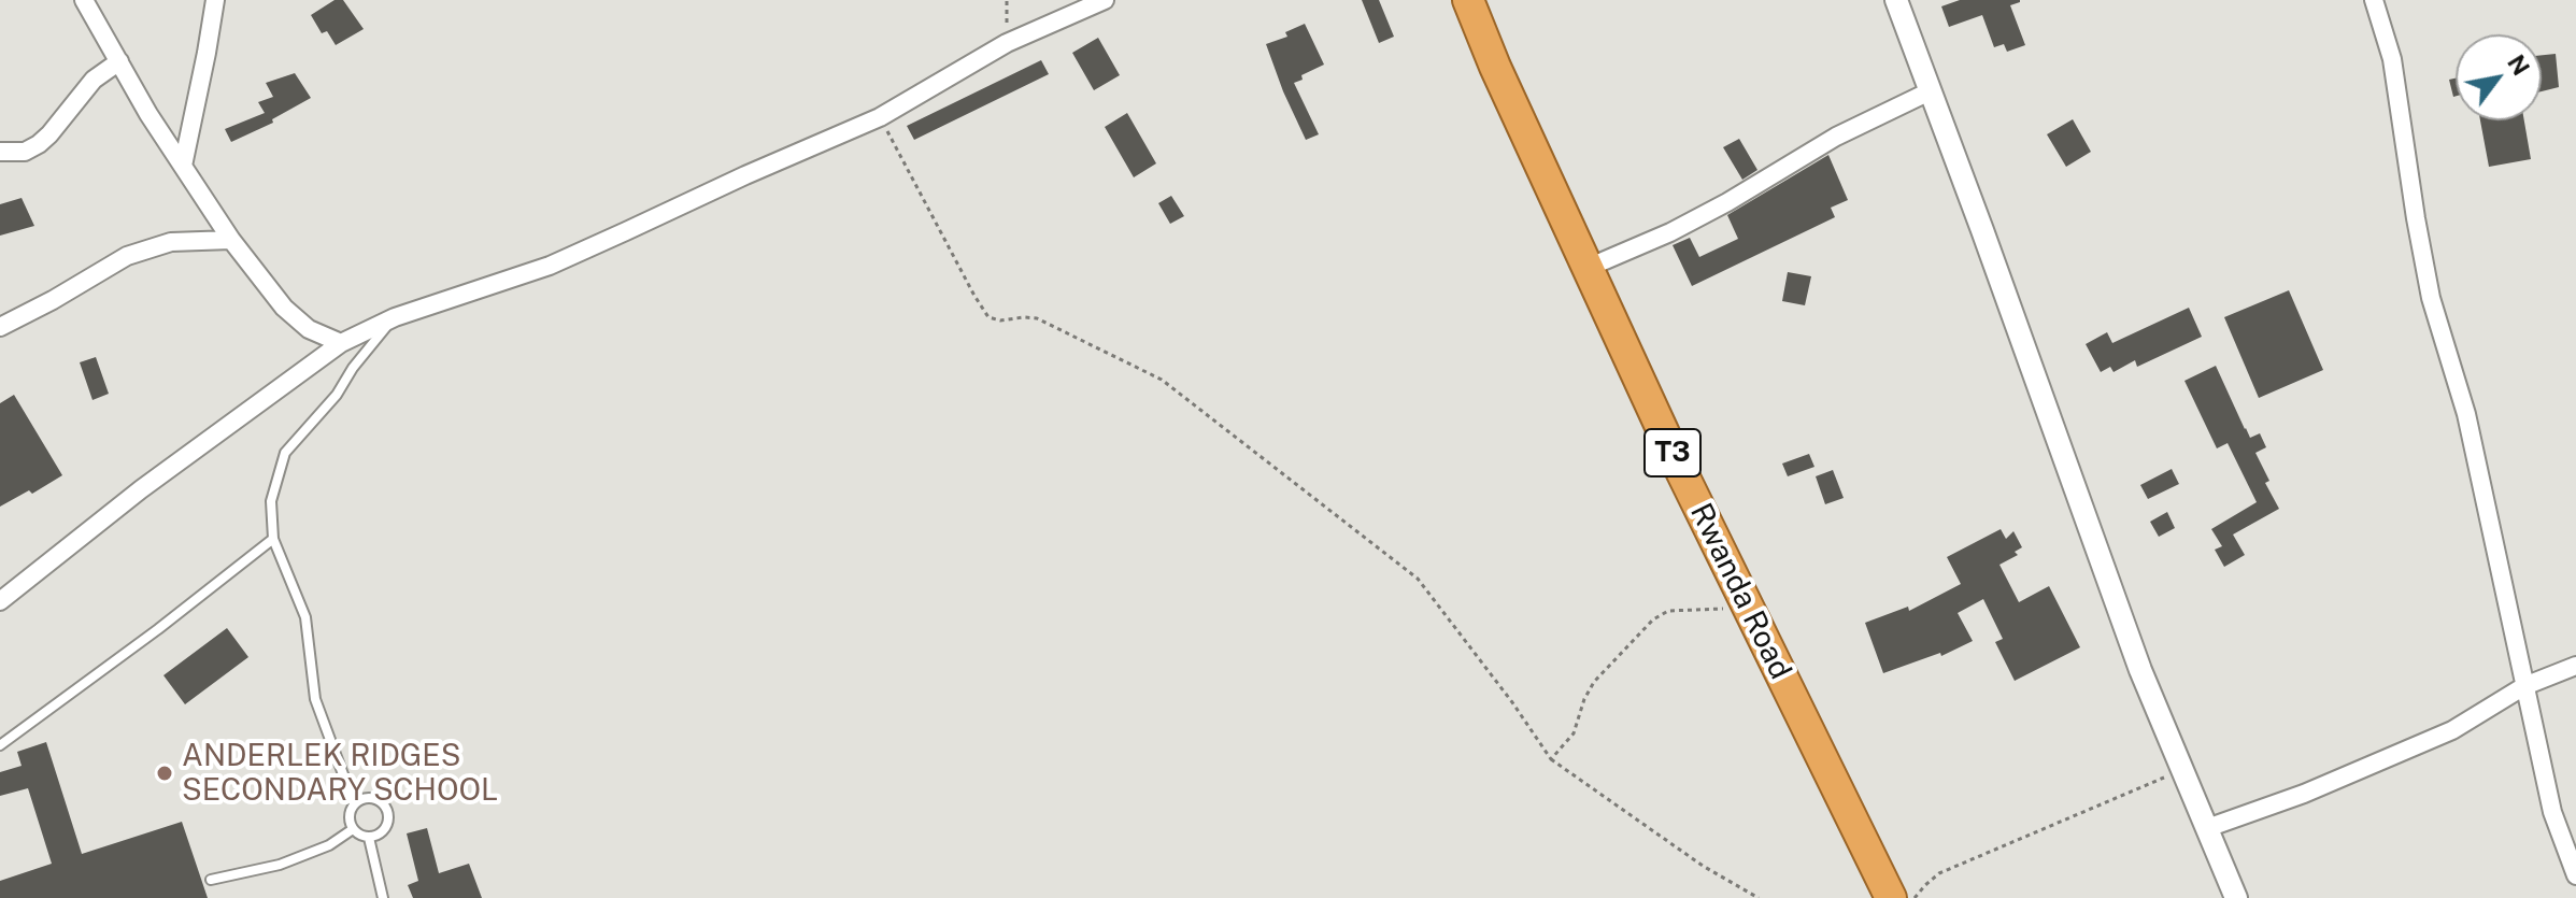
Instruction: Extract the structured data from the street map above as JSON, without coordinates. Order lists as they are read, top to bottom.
{
  "streets": {
    "highway": ["T3", "Rwanda Road"]
  },
  "places": ["ANDERLEK RIDGES SECONDARY SCHOOL"],
  "north": "top right"
}
